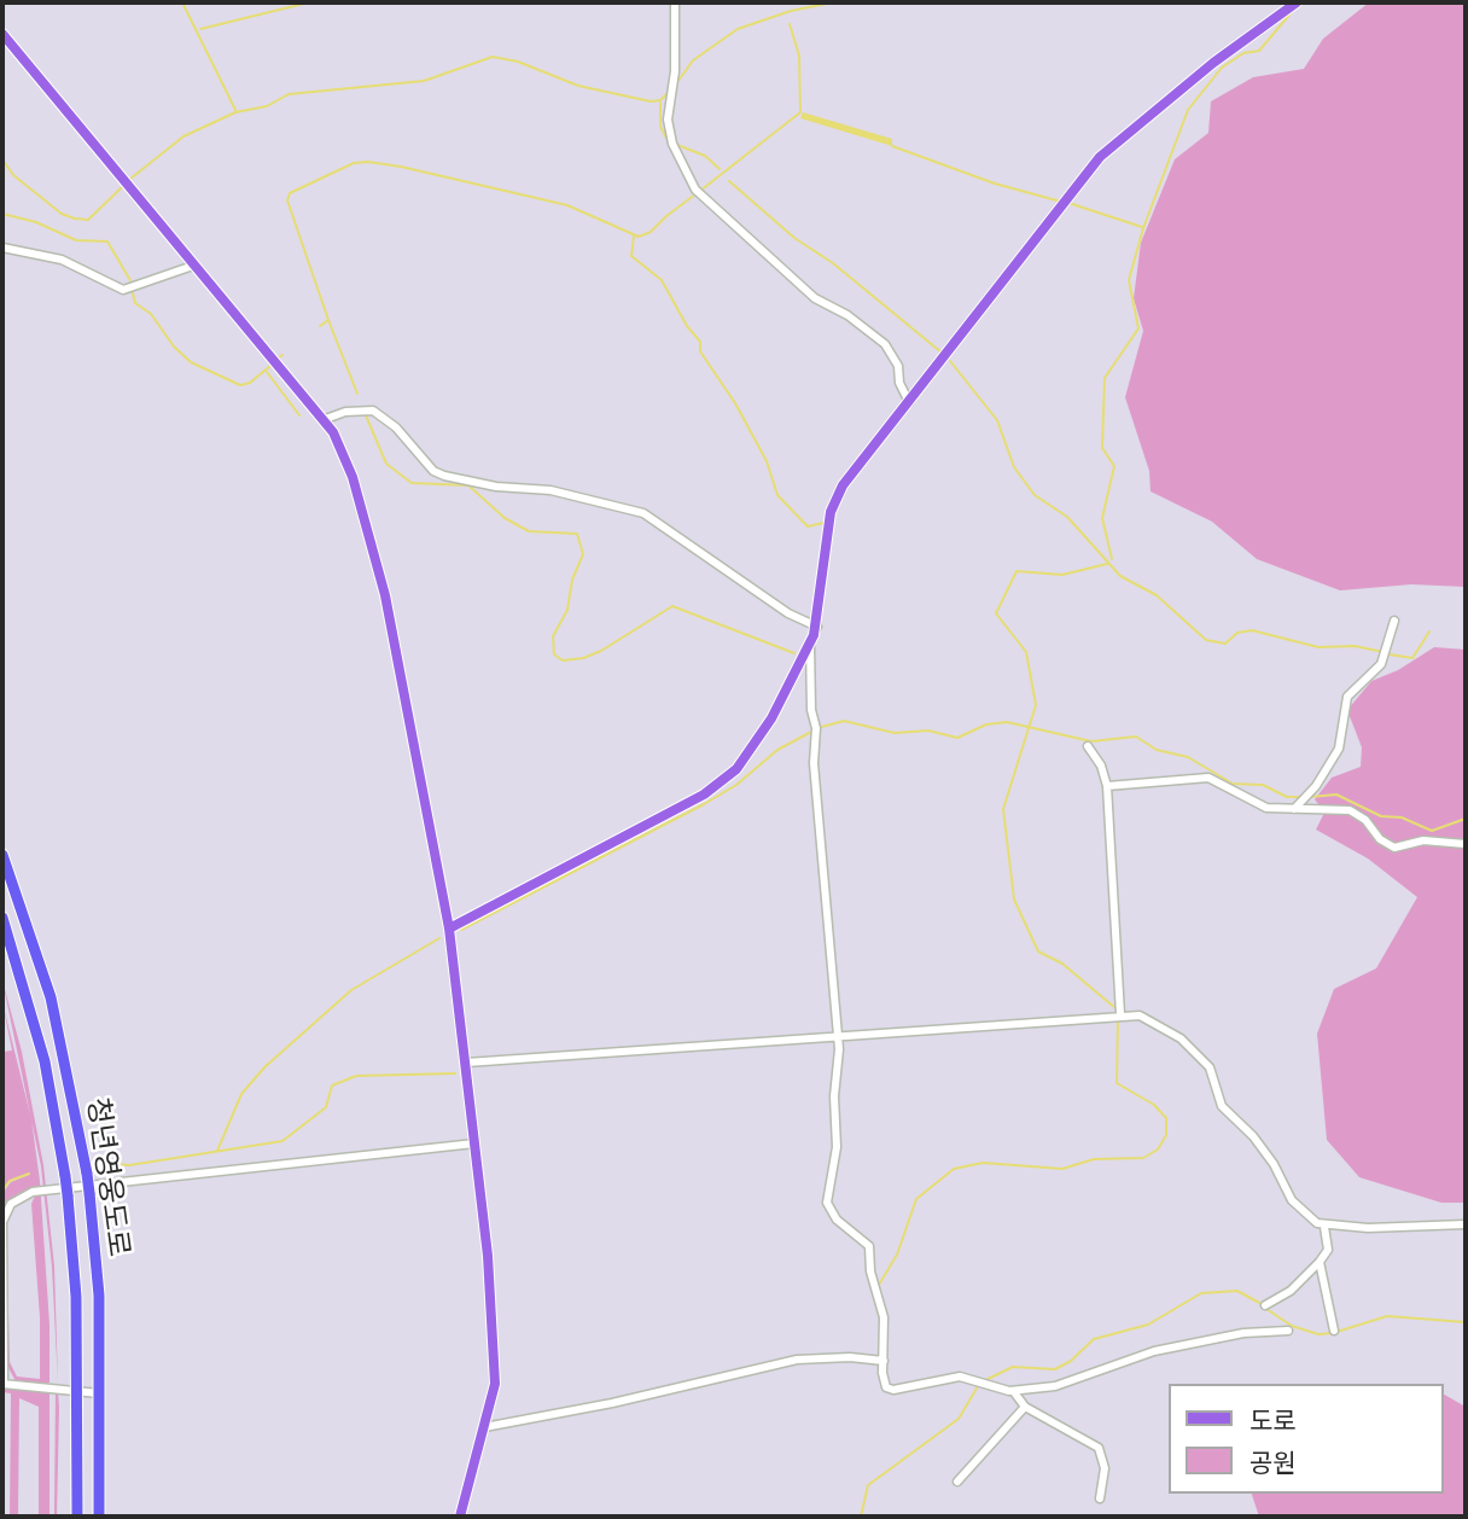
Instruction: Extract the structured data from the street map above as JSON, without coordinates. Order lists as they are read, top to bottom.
{
  "streets": {
    "highway": ["청년영웅도로"]
  },
  "legend": ["도로", "공원"]
}
